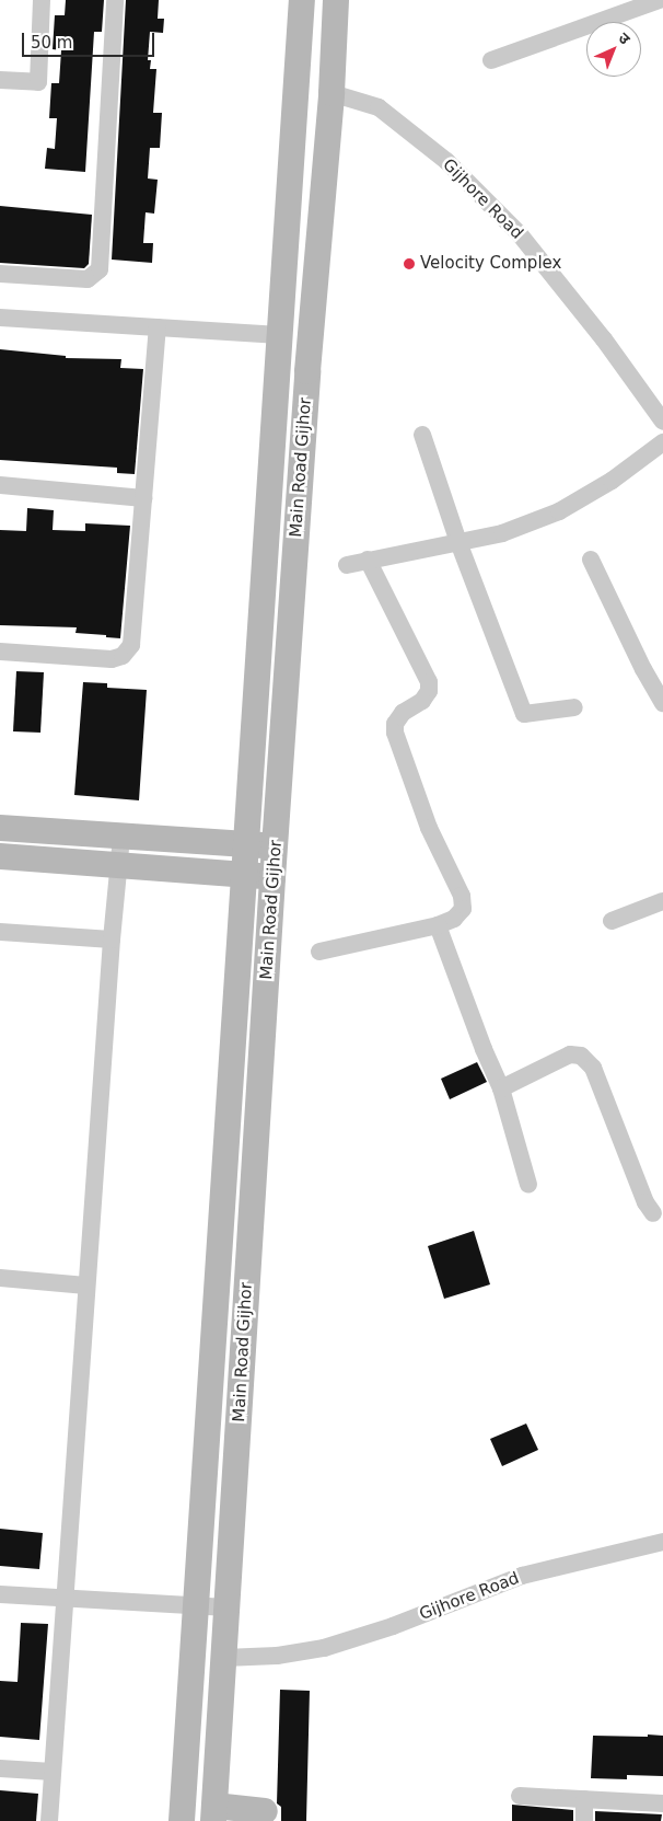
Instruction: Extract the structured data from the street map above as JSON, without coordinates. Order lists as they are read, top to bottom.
{
  "streets": {
    "street": ["Gijhore Road", "Main Road Gijhor"]
  },
  "crossings": [
    ["Gijhore Road", "Main Road Gijhor"]
  ],
  "places": ["Velocity Complex"],
  "scale_bar": "50 m",
  "north": "top right"
}
